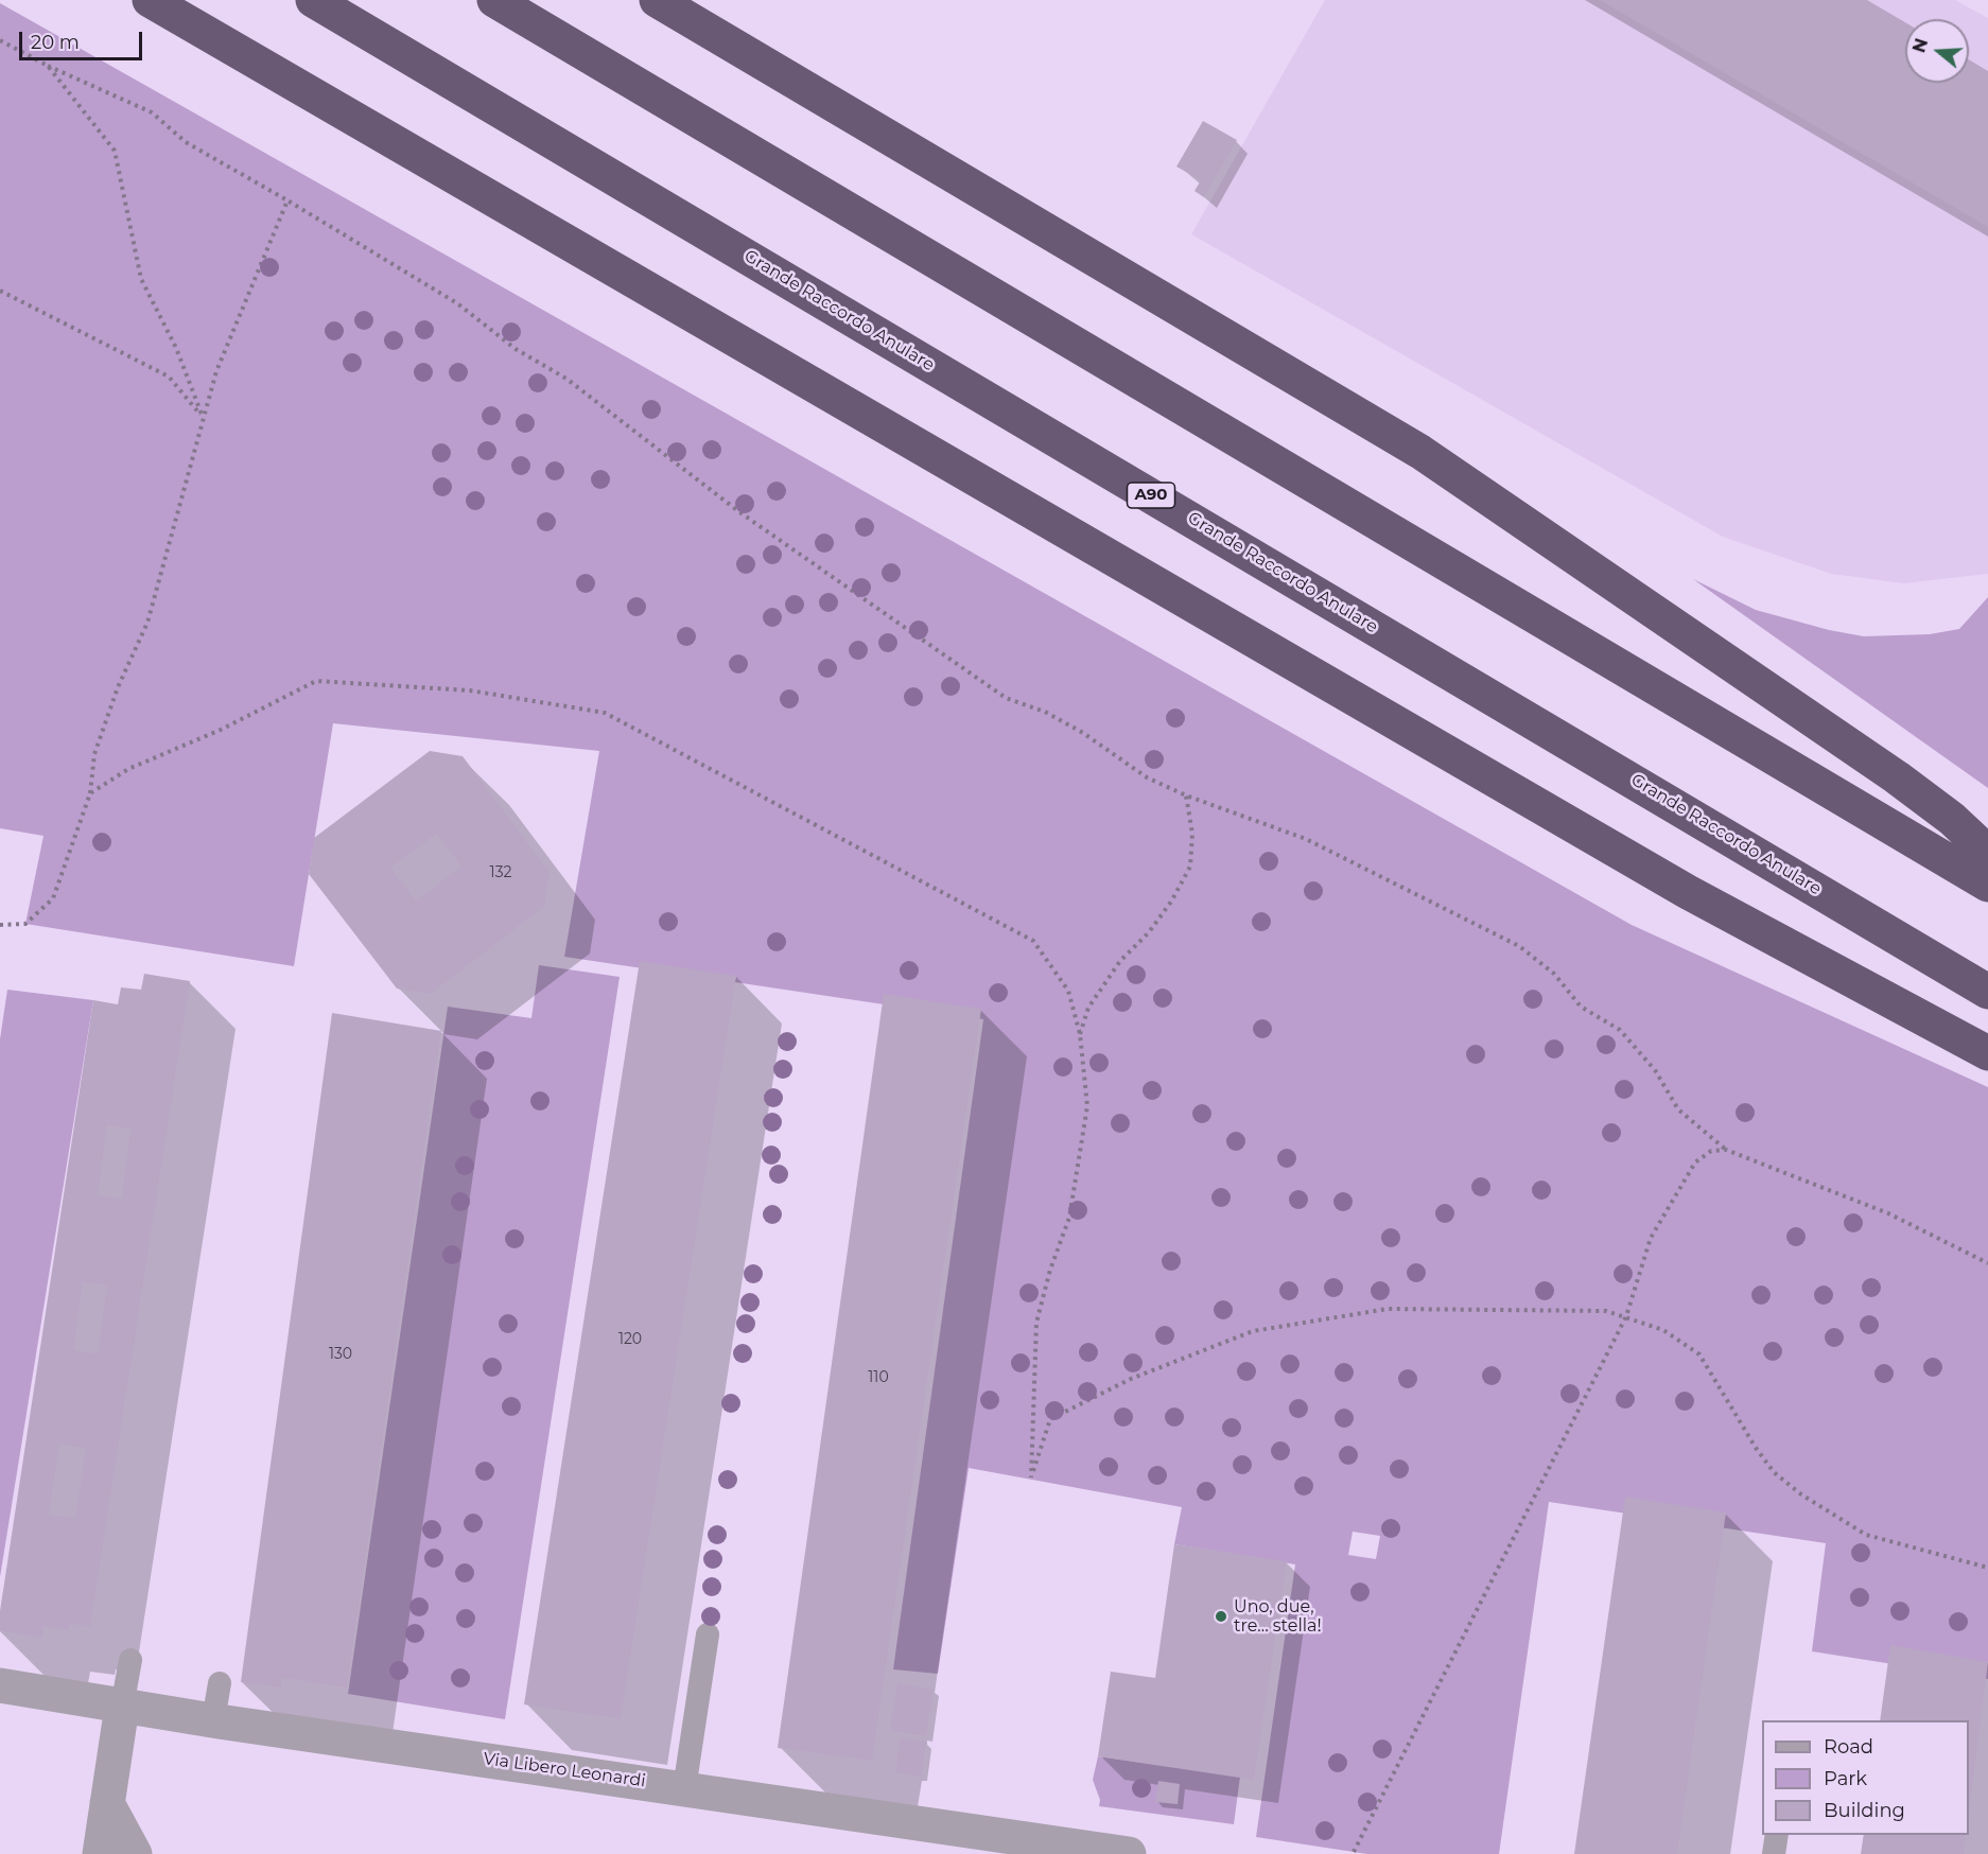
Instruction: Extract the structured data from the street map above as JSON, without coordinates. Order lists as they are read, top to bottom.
{
  "streets": {
    "highway": ["Grande Raccordo Anulare", "A90"],
    "street": ["Via Libero Leonardi"]
  },
  "places": ["Uno, due, tre... stella!"],
  "house_numbers": [
    "132",
    "120",
    "130",
    "110"
  ],
  "legend": ["Road", "Park", "Building"],
  "scale_bar": "20 m",
  "north": "left"
}
